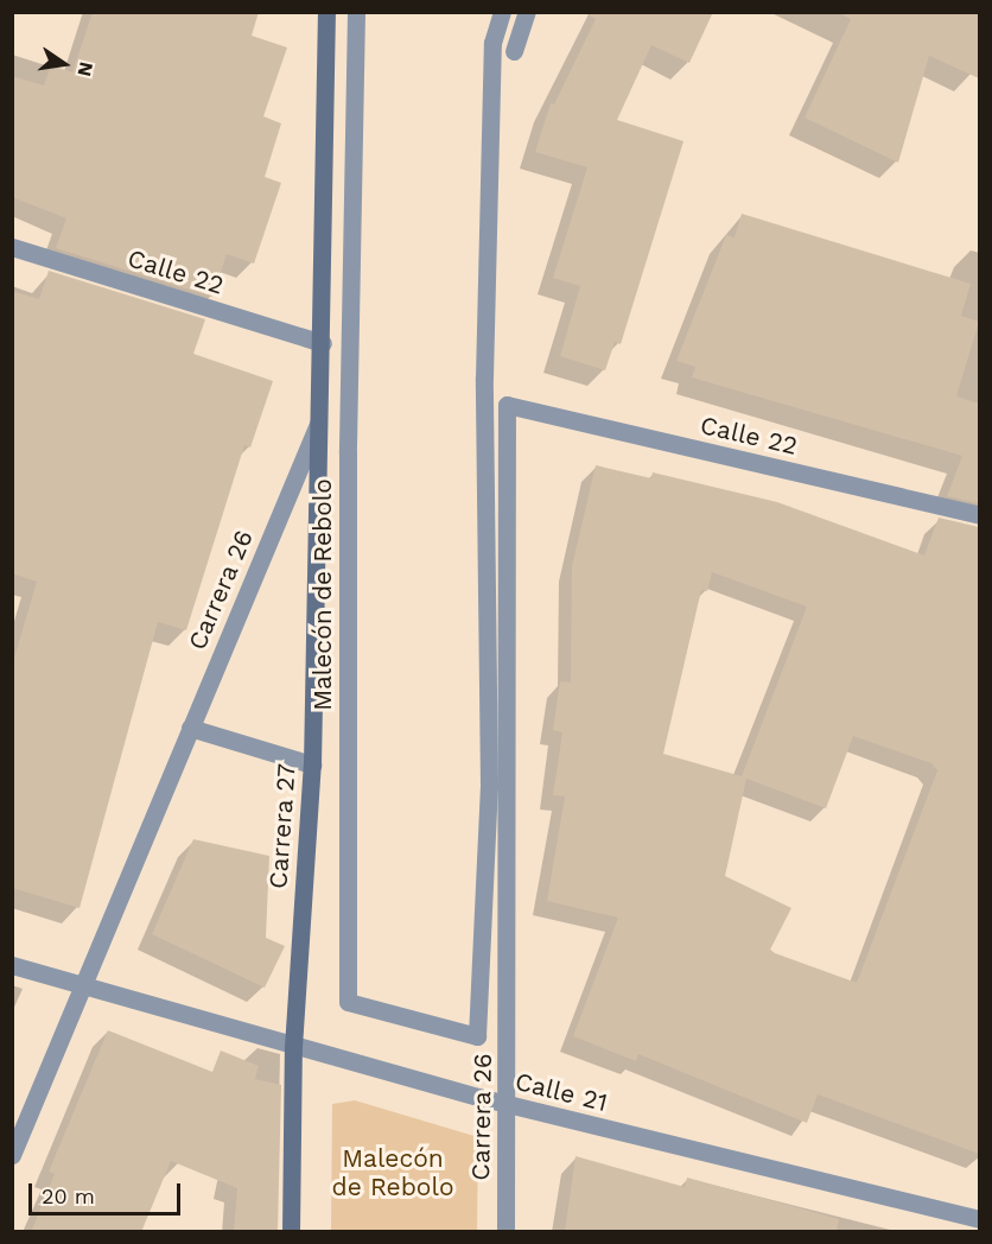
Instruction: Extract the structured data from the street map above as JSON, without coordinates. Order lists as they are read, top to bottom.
{
  "streets": {
    "street": [
      "Calle 22",
      "Carrera 26",
      "Malecón de Rebolo",
      "Carrera 27",
      "Calle 21"
    ]
  },
  "crossings": [
    ["Calle 22", "Carrera 26"],
    ["Carrera 26", "Carrera 27"],
    ["Carrera 26", "Calle 21"],
    ["Carrera 27", "Calle 21"]
  ],
  "parks": ["Malecón de Rebolo"],
  "scale_bar": "20 m",
  "north": "right"
}
